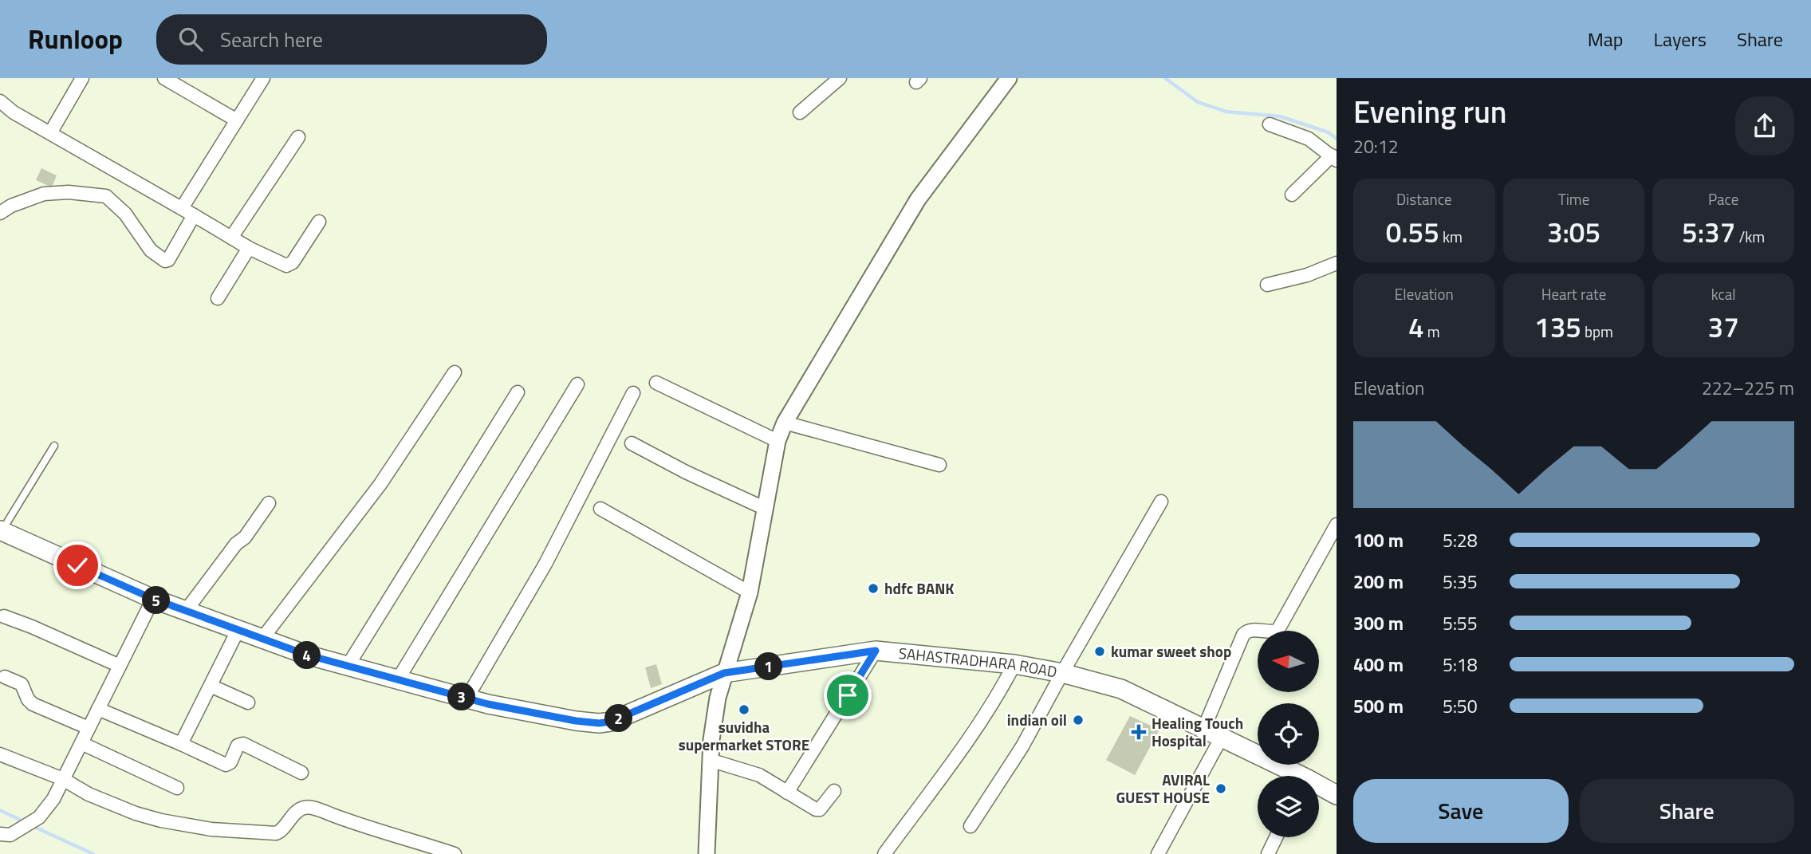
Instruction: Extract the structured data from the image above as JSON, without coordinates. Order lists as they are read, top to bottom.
{
  "streets": {
    "main road": ["SAHASTRADHARA ROAD"]
  },
  "places": {
    "other": [
      "hdfc BANK",
      "kumar sweet shop",
      "suvidha supermarket STORE",
      "indian oil",
      "AVIRAL GUEST HOUSE"
    ],
    "health": ["Healing Touch Hospital"]
  },
  "north": "left",
  "page": {
    "header": "Runloop",
    "search": "Search here",
    "nav": ["Map", "Layers", "Share"],
    "heading": ["Evening run", "20:12"],
    "stats": [
      ["Distance", "0.55 km"],
      ["Time", "3:05"],
      ["Pace", "5:37 /km"],
      ["Elevation", "4 m"],
      ["Heart rate", "135 bpm"],
      ["kcal", "37"]
    ],
    "chart": ["Elevation", "222–225 m"],
    "list": [
      {
        "name": "100 m",
        "note": "5:28"
      },
      {
        "name": "200 m",
        "note": "5:35"
      },
      {
        "name": "300 m",
        "note": "5:55"
      },
      {
        "name": "400 m",
        "note": "5:18"
      },
      {
        "name": "500 m",
        "note": "5:50"
      }
    ],
    "pins": [
      "5",
      "4",
      "1",
      "3",
      "2"
    ],
    "buttons": ["Save", "Share"]
  }
}
